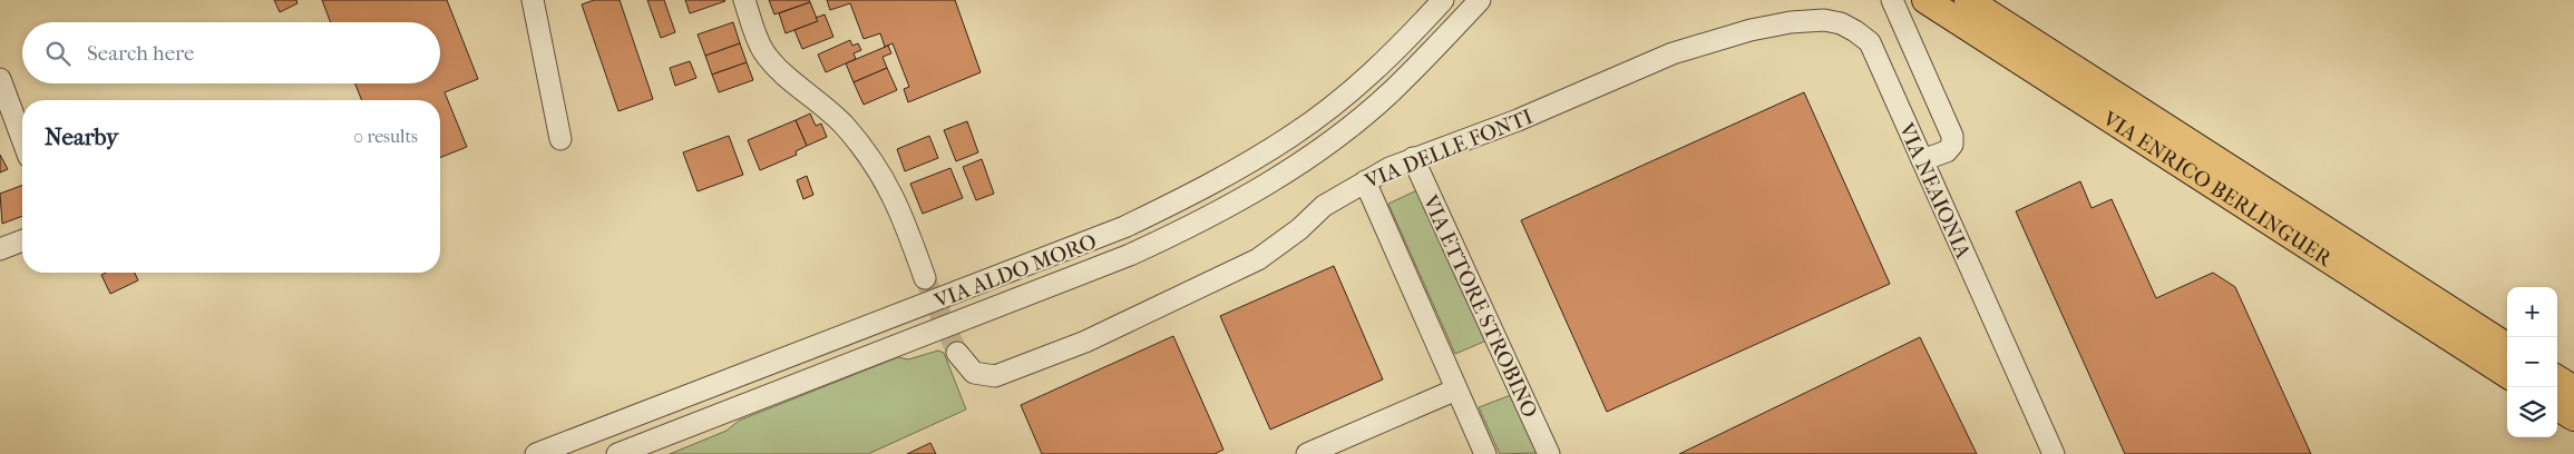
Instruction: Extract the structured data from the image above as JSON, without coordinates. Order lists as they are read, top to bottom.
{
  "streets": {
    "main road": ["VIA ENRICO BERLINGUER"],
    "street": [
      "VIA DELLE FONTI",
      "VIA NEAIONIA",
      "VIA ALDO MORO",
      "VIA ETTORE STROBINO"
    ]
  },
  "crossings": [
    ["VIA DELLE FONTI", "VIA NEAIONIA"],
    ["VIA DELLE FONTI", "VIA ETTORE STROBINO"]
  ],
  "page": {
    "search": "Search here",
    "heading": ["Nearby", "0 results"],
    "map_buttons": ["+", "−"]
  }
}
